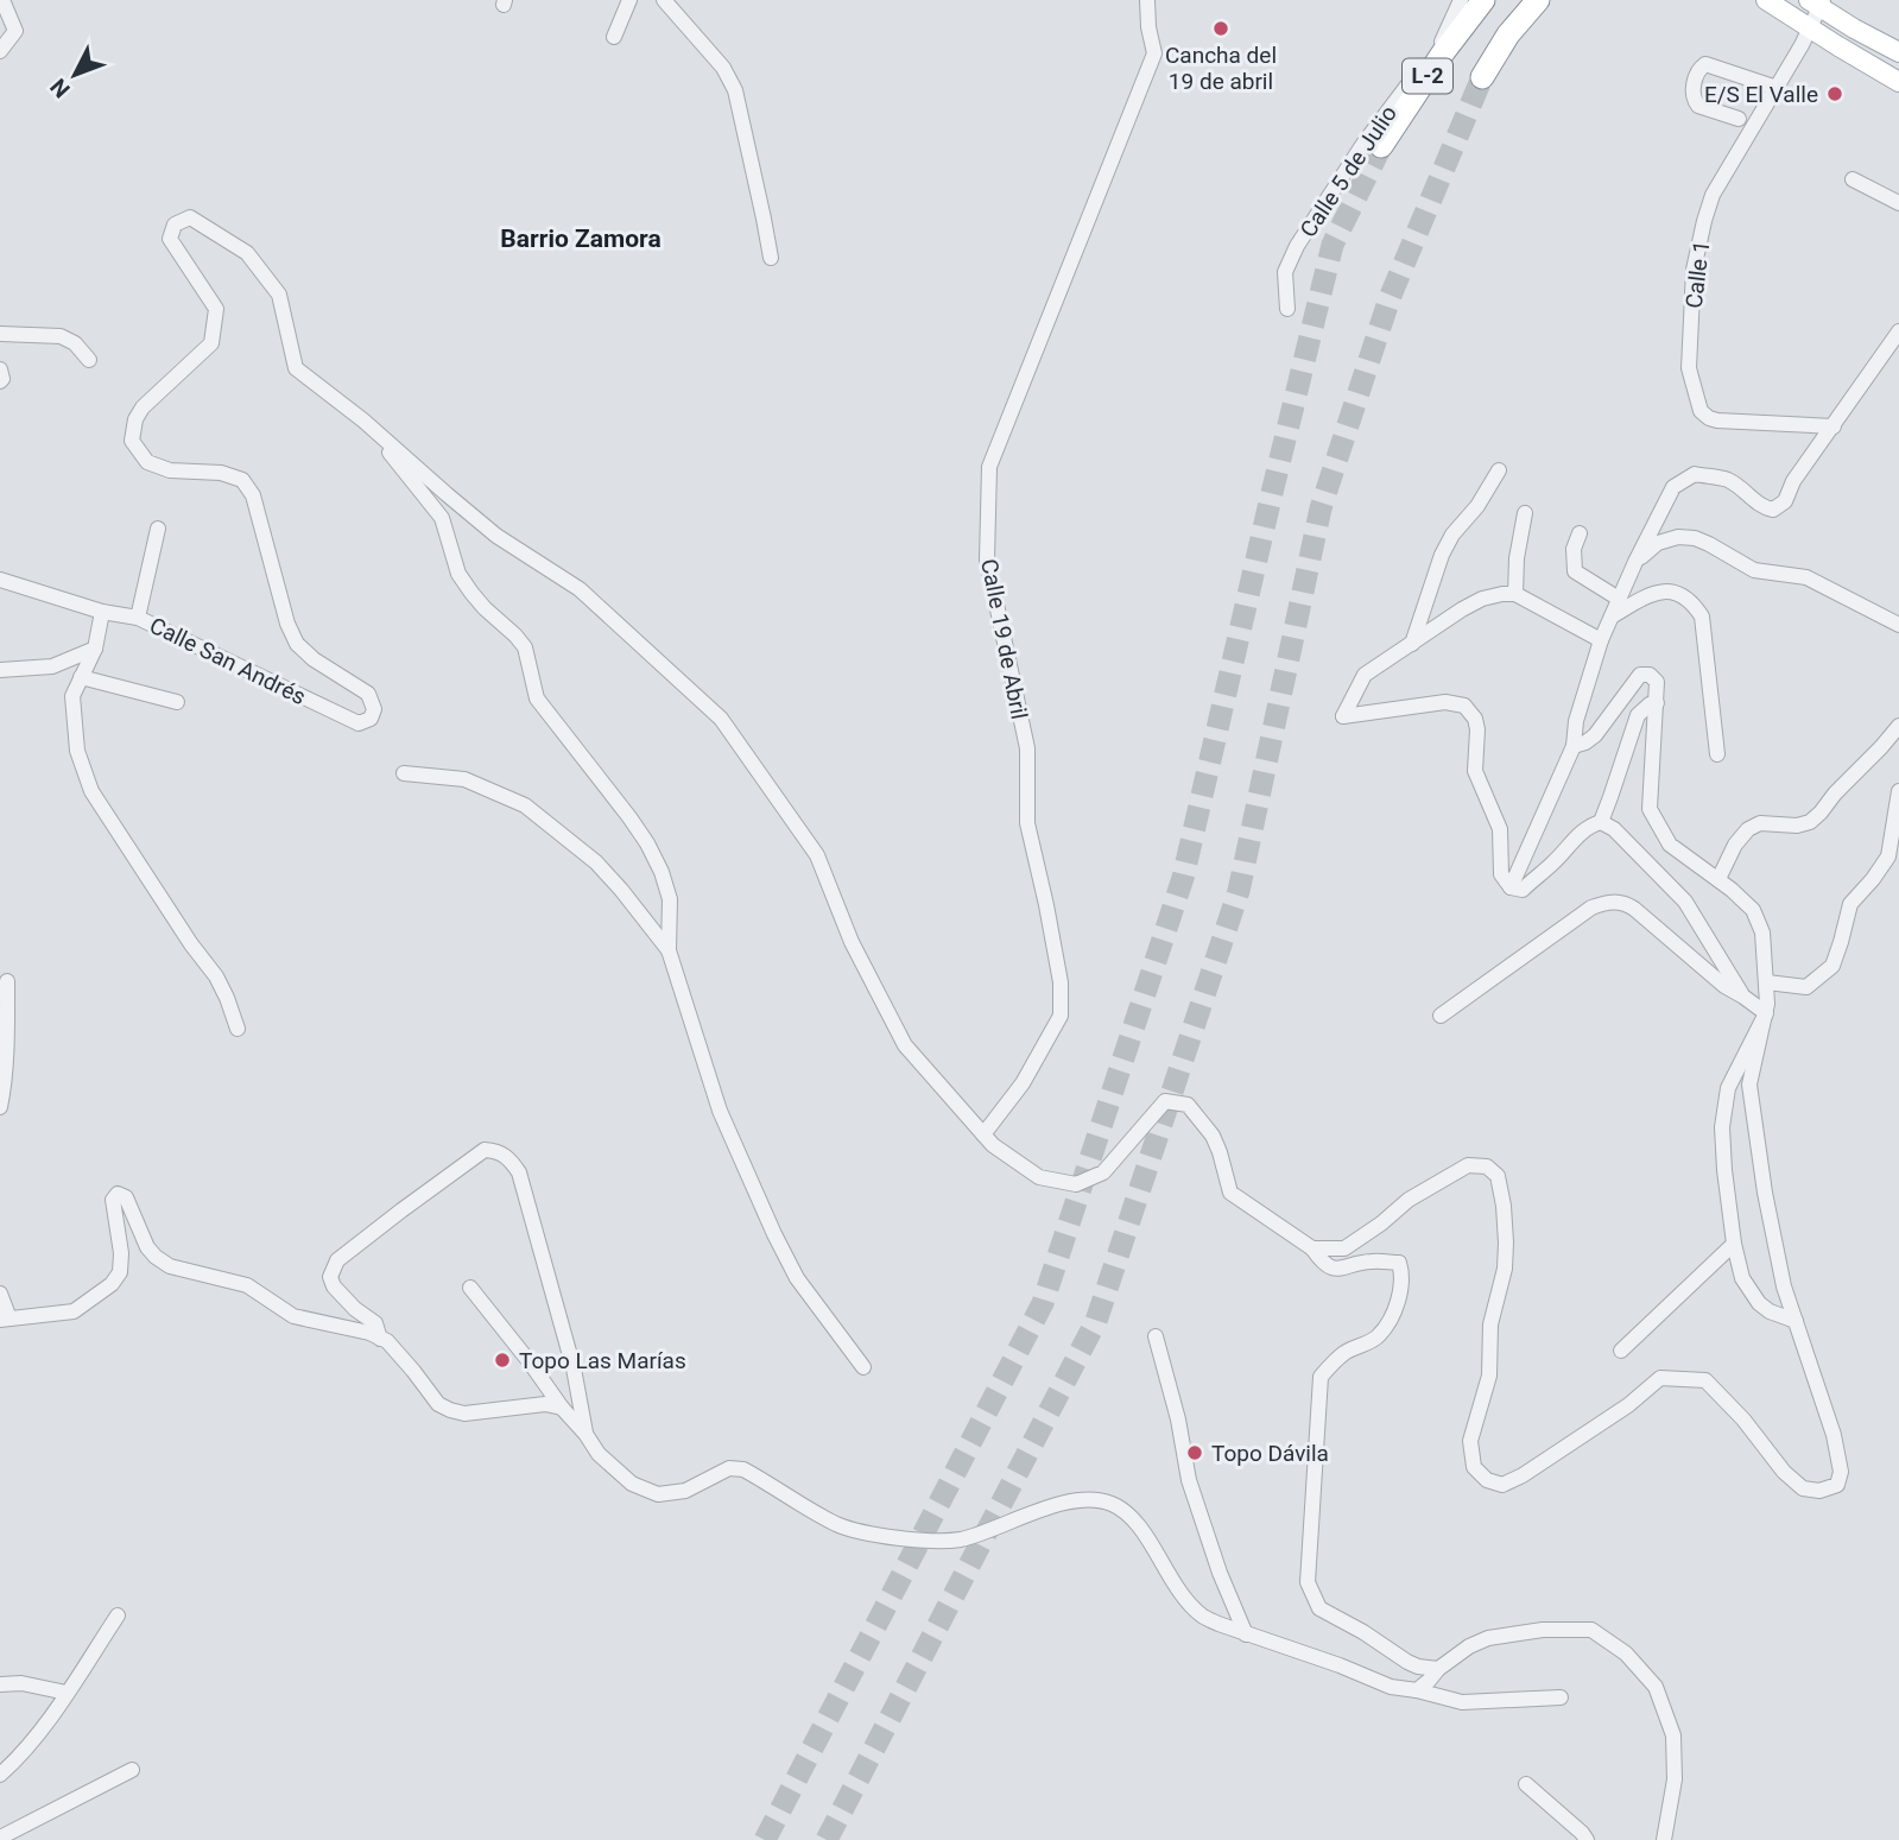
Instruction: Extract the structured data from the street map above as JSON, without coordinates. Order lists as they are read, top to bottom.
{
  "streets": {
    "highway": ["L-2"],
    "street": [
      "Calle 5 de Julio",
      "Calle 1",
      "Calle 19 de Abril",
      "Calle San Andrés"
    ]
  },
  "crossings": [
    ["L-2", "Calle 5 de Julio"]
  ],
  "districts": ["Barrio Zamora"],
  "places": [
    "Cancha del 19 de abril",
    "E/S El Valle",
    "Topo Las Marías",
    "Topo Dávila"
  ],
  "north": "bottom left"
}
